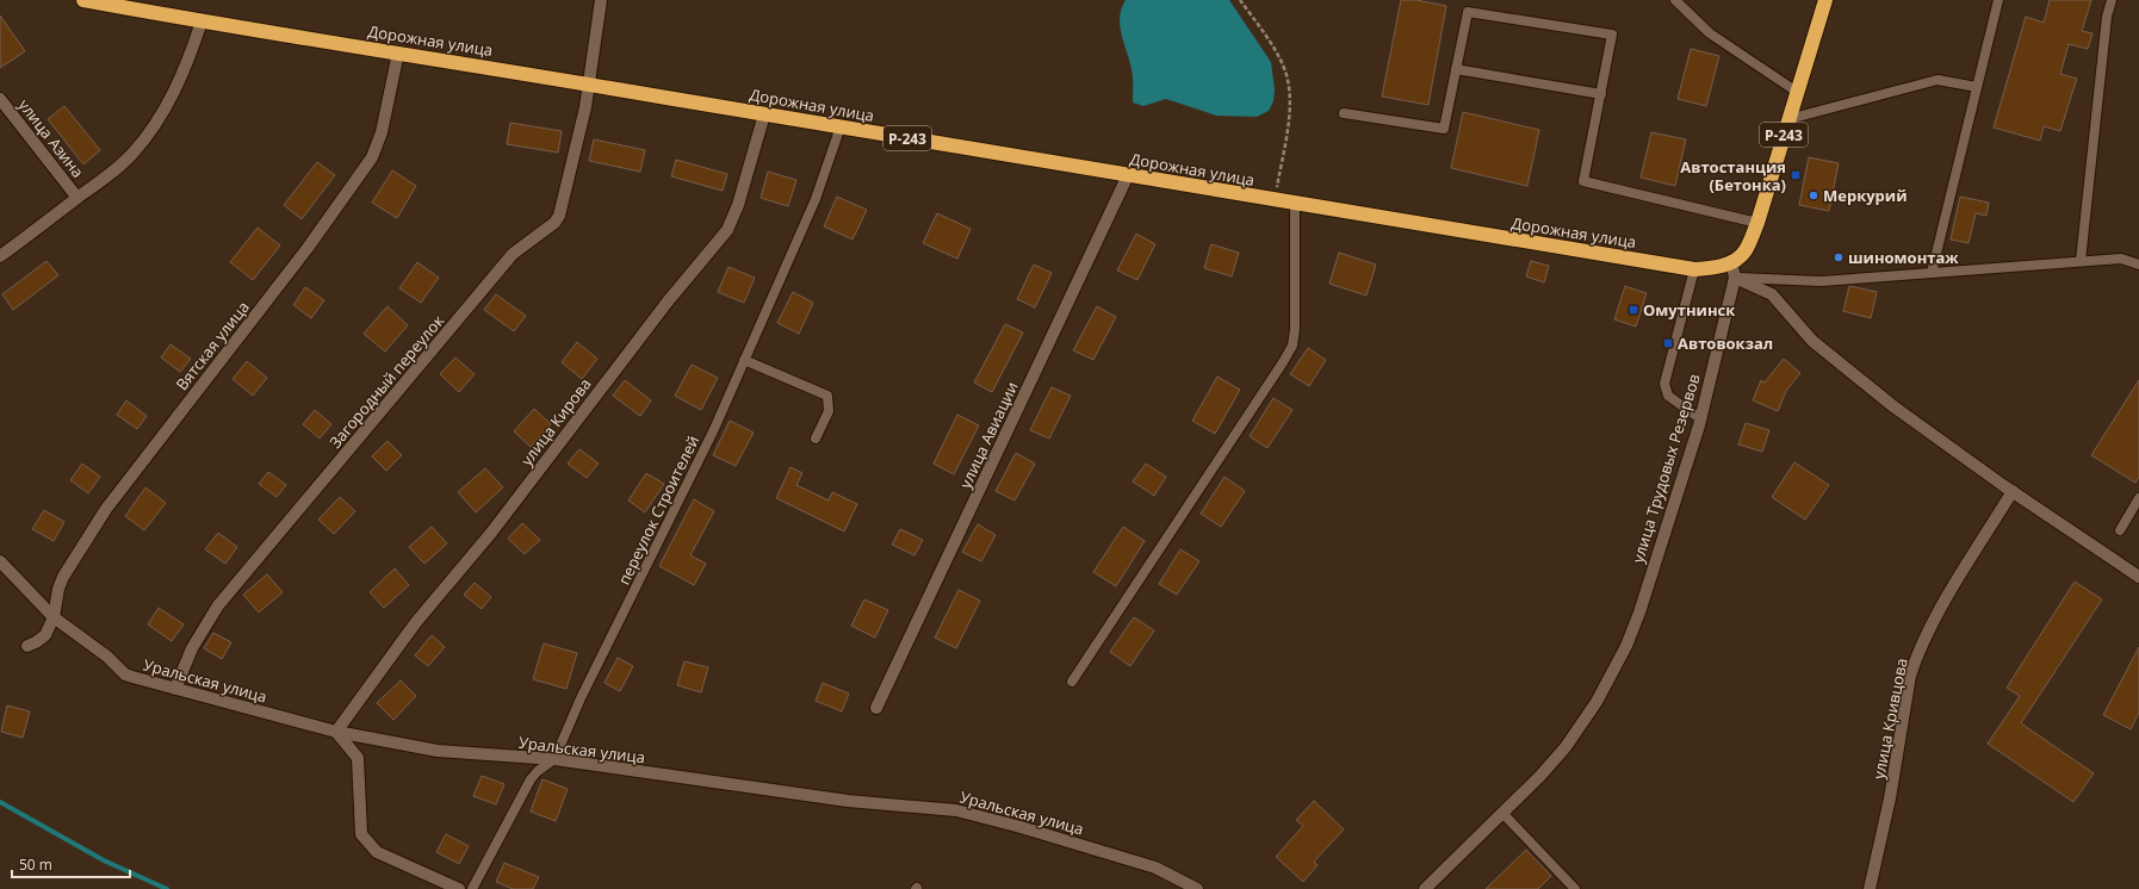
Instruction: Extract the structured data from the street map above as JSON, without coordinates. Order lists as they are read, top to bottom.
{
  "streets": {
    "highway": ["Дорожная улица", "Р-243"],
    "street": [
      "улица Азина",
      "Вятская улица",
      "Загородный переулок",
      "улица Кирова",
      "улица Авиации",
      "улица Трудовых Резервов",
      "Уральская улица",
      "улица Кривцова"
    ],
    "lane": ["переулок Строителей"]
  },
  "crossings": [
    ["Дорожная улица", "Р-243"],
    ["Дорожная улица", "улица Азина"],
    ["Дорожная улица", "Вятская улица"],
    ["Дорожная улица", "Загородный переулок"],
    ["Дорожная улица", "улица Кирова"],
    ["Дорожная улица", "улица Авиации"],
    ["Дорожная улица", "улица Трудовых Резервов"],
    ["Дорожная улица", "переулок Строителей"],
    ["Р-243", "улица Трудовых Резервов"],
    ["Вятская улица", "Уральская улица"],
    ["Загородный переулок", "Уральская улица"],
    ["улица Кирова", "Уральская улица"],
    ["переулок Строителей", "Уральская улица"]
  ],
  "places": {
    "transit": ["Автостанция (Бетонка)", "Омутнинск", "Автовокзал"],
    "other": ["Меркурий", "шиномонтаж"]
  },
  "scale_bar": "50 m"
}
